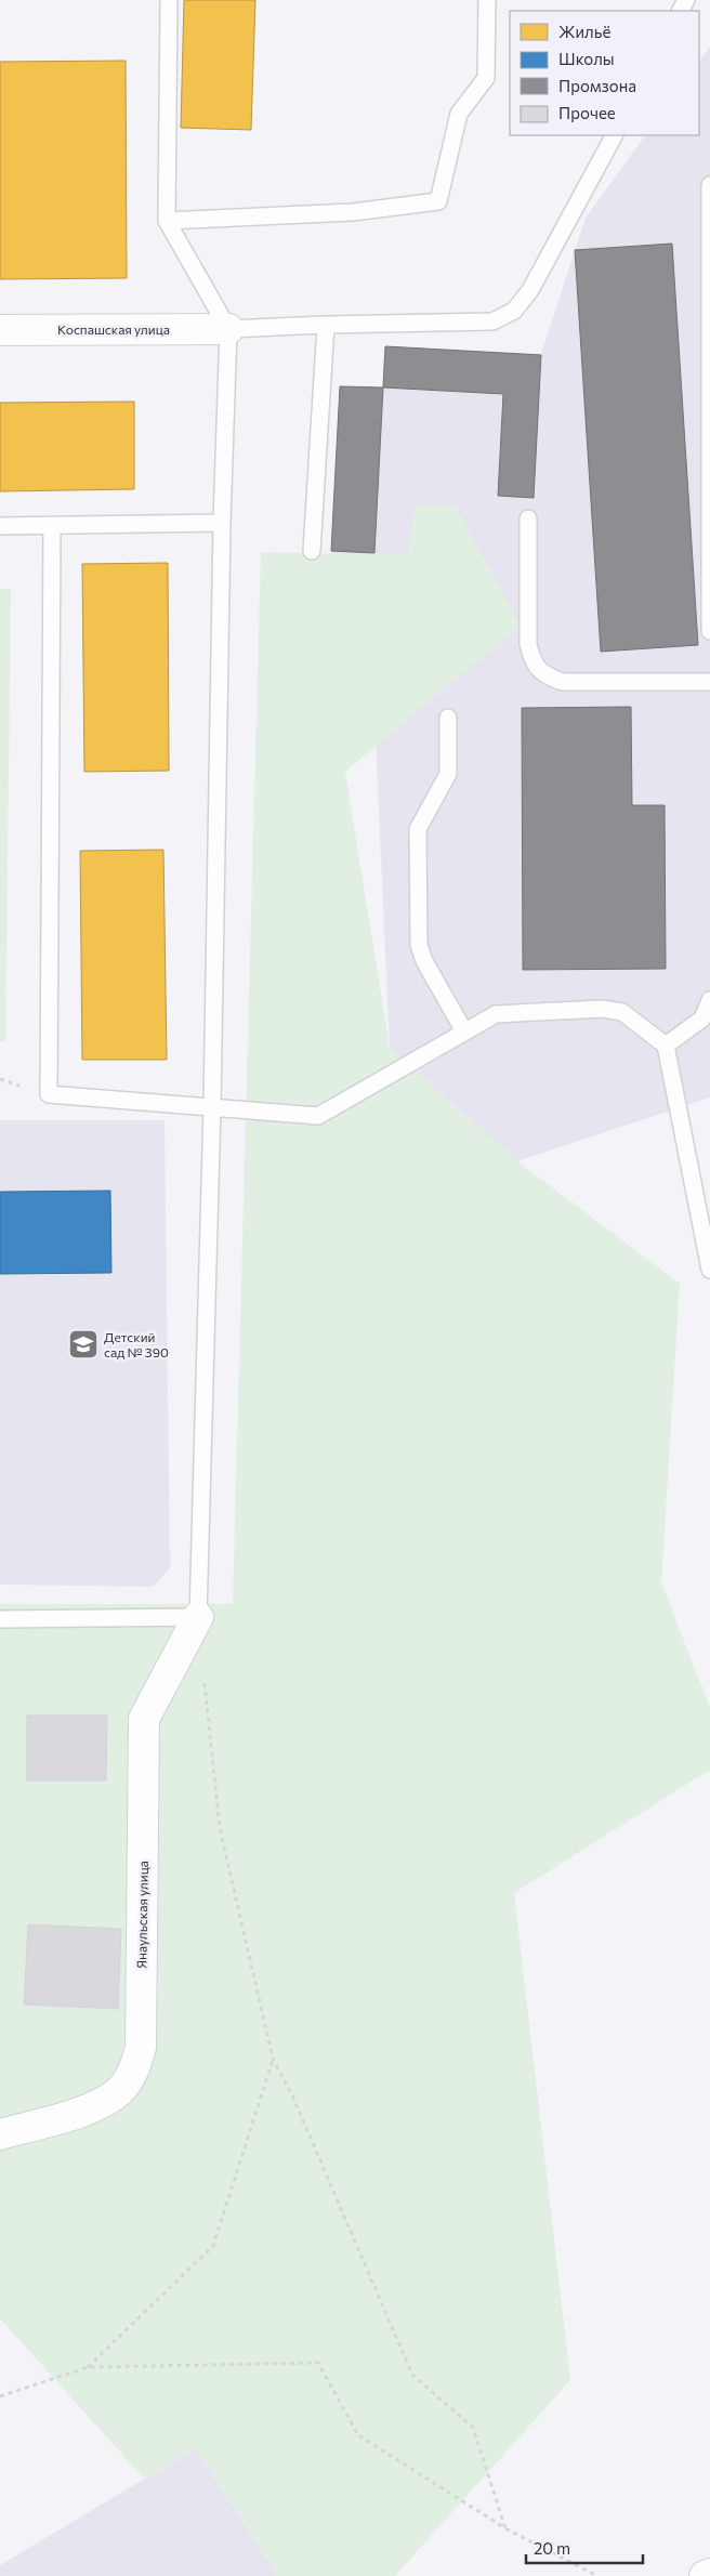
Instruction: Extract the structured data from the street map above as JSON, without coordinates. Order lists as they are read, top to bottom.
{
  "streets": {
    "street": ["Коспашская улица", "Янаульская улица"]
  },
  "places": {
    "school or university": ["Детский сад № 390"]
  },
  "legend": [
    "Жильё",
    "Школы",
    "Промзона",
    "Прочее"
  ],
  "scale_bar": "20 m"
}
